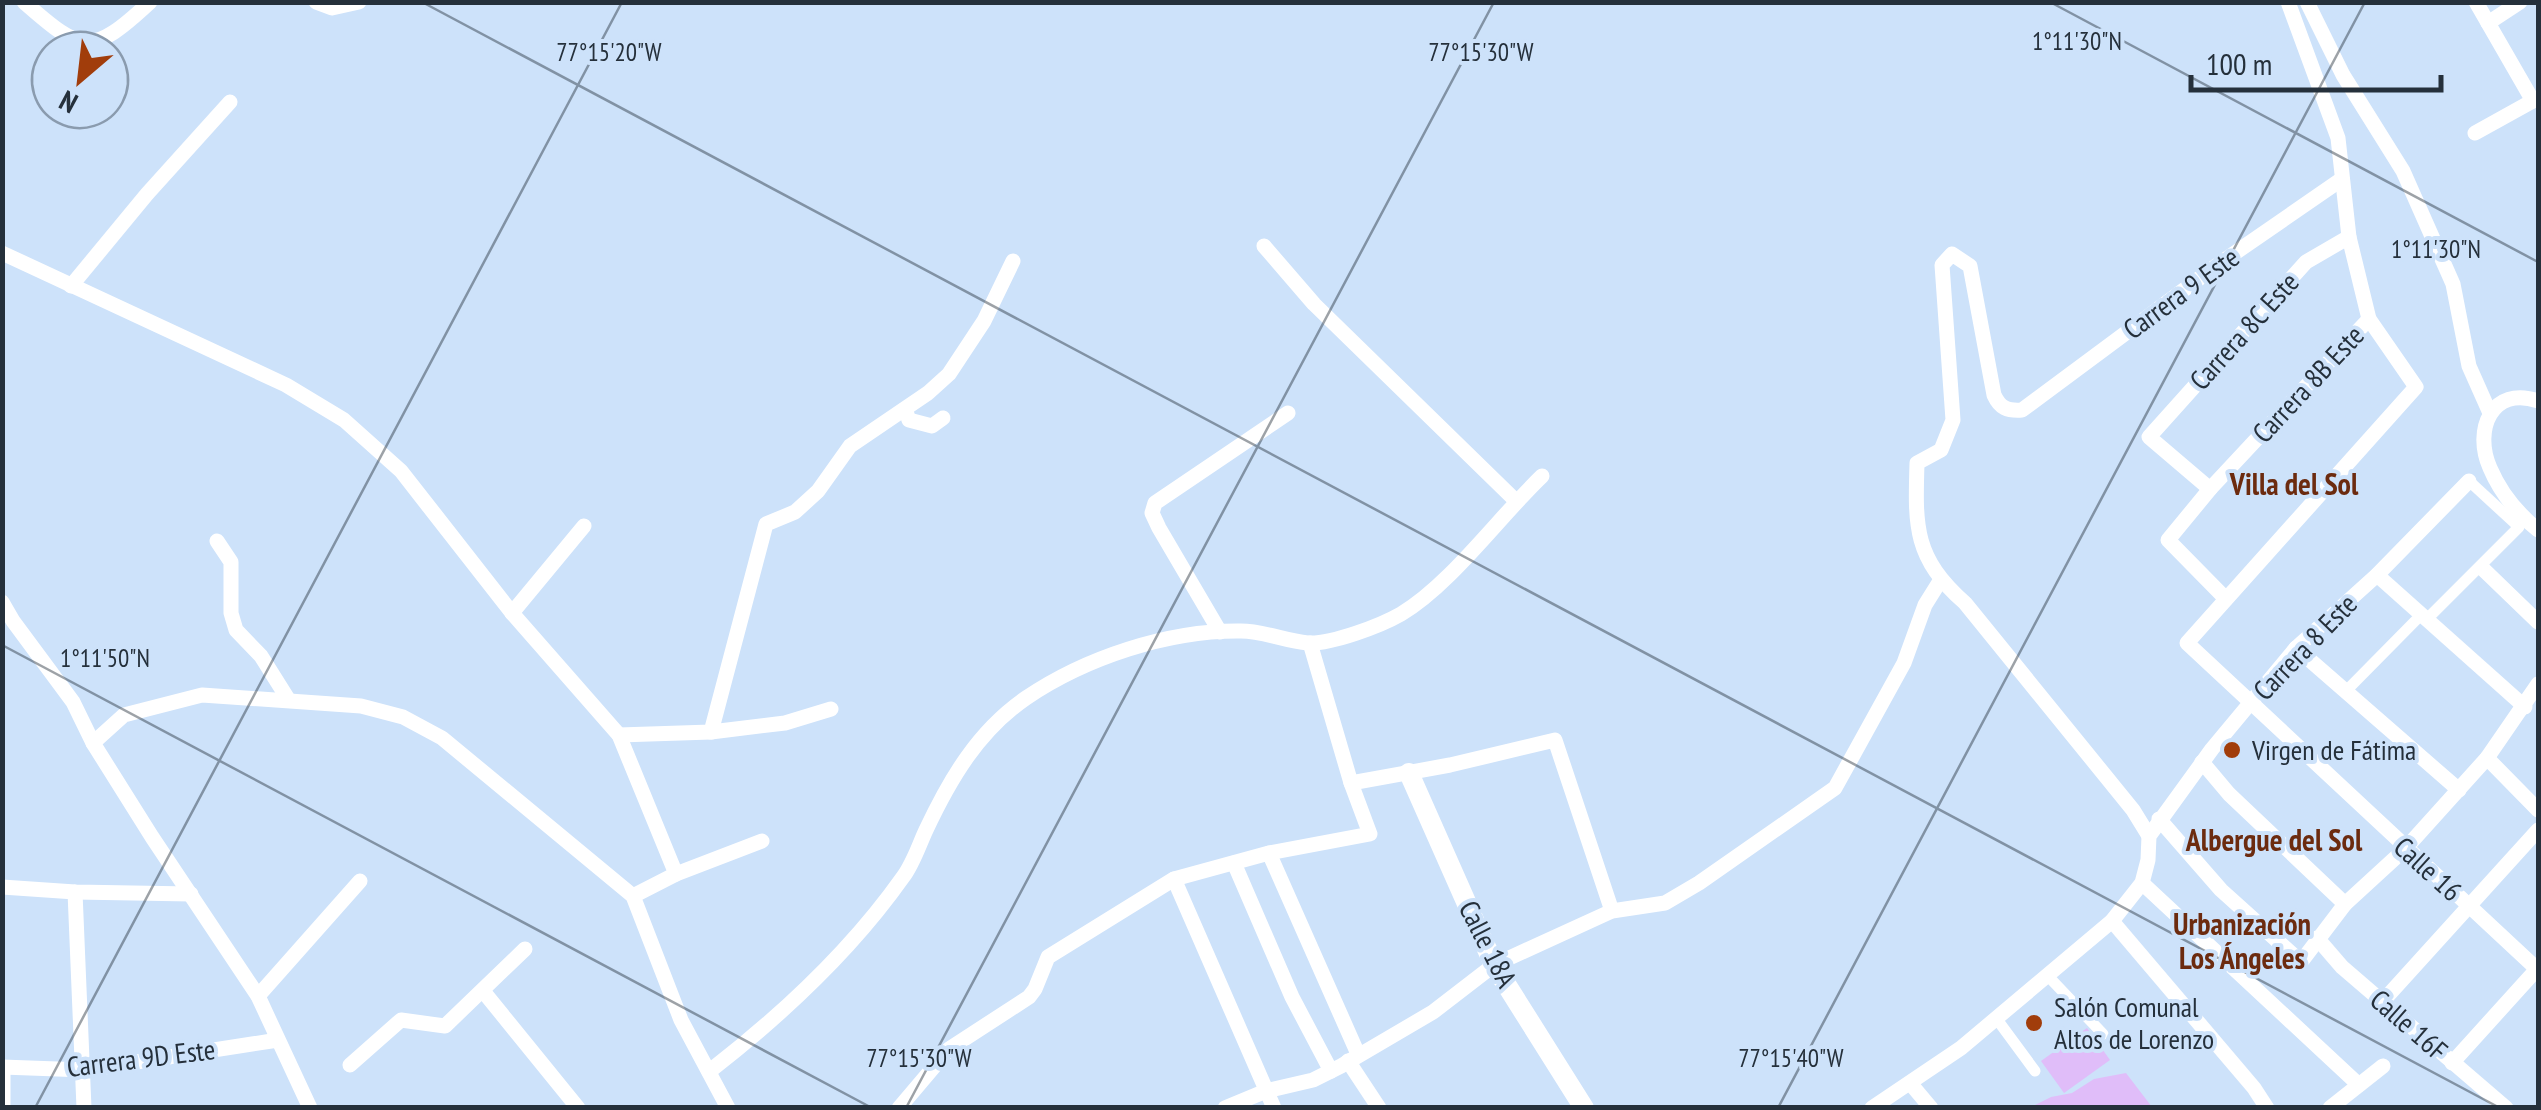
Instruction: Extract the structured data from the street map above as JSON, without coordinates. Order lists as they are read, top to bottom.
{
  "streets": {
    "street": [
      "Carrera 9 Este",
      "Carrera 8C Este",
      "Carrera 8B Este",
      "Carrera 8 Este",
      "Calle 16",
      "Calle 18A",
      "Calle 16F",
      "Carrera 9D Este"
    ]
  },
  "crossings": [
    ["Carrera 8C Este", "Carrera 8B Este"],
    ["Carrera 8B Este", "Calle 16"],
    ["Carrera 8 Este", "Calle 16"]
  ],
  "districts": ["Villa del Sol", "Albergue del Sol", "Urbanización Los Ángeles"],
  "places": ["Virgen de Fátima", "Salón Comunal Altos de Lorenzo"],
  "scale_bar": "100 m",
  "north": "bottom left",
  "coordinates": [
    "1°11'30\"N",
    "77°15'20\"W",
    "77°15'30\"W",
    "1°11'50\"N",
    "77°15'40\"W"
  ]
}
